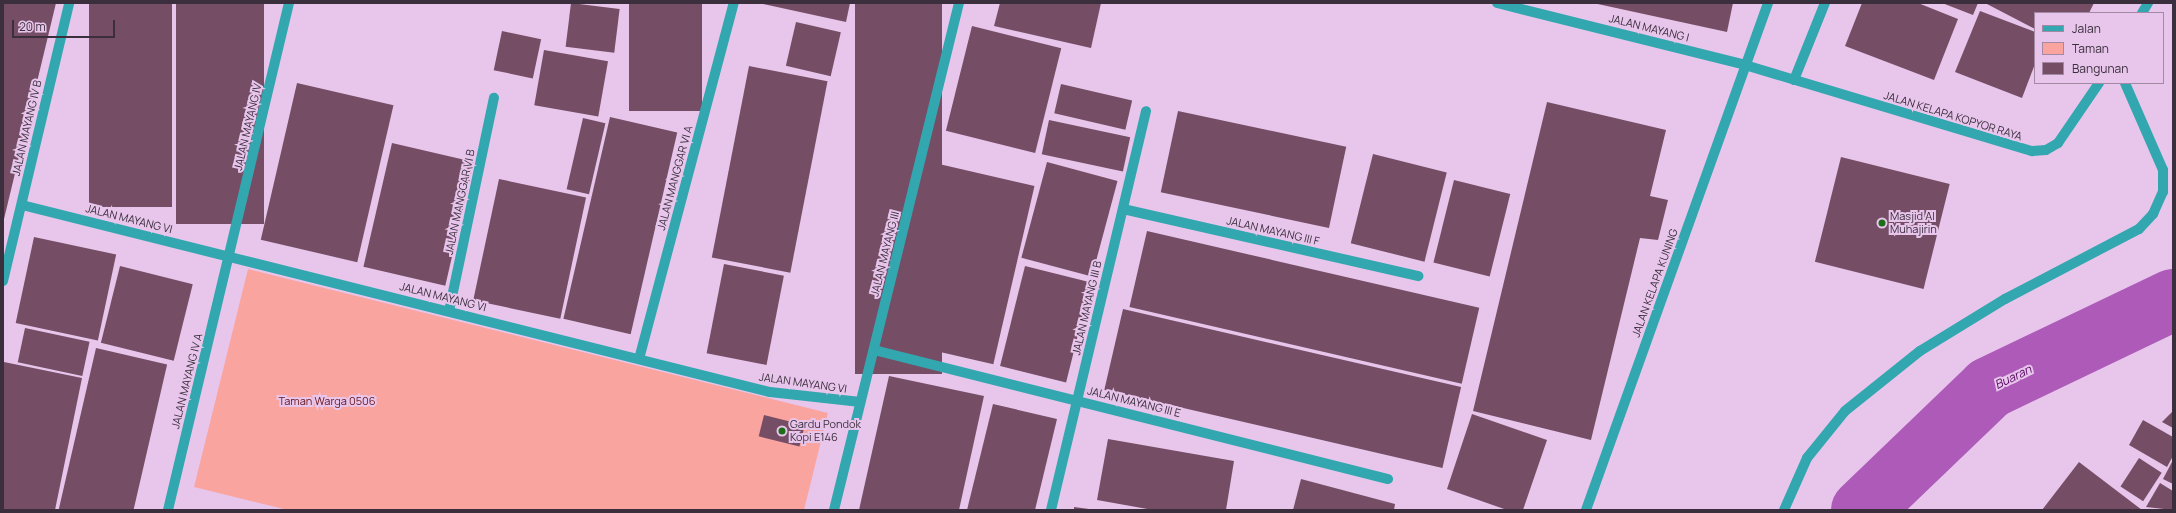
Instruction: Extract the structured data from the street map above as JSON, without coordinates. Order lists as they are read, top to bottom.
{
  "streets": {
    "street": [
      "JALAN MAYANG I",
      "JALAN KELAPA KOPYOR RAYA",
      "JALAN MAYANG IV",
      "JALAN MAYANG IV B",
      "JALAN MANGGAR VI A",
      "JALAN MANGGAR VI B",
      "JALAN MAYANG VI",
      "JALAN MAYANG III F",
      "JALAN MAYANG III",
      "JALAN KELAPA KUNING",
      "JALAN MAYANG III B",
      "JALAN MAYANG IV A",
      "JALAN MAYANG III E"
    ]
  },
  "crossings": [
    ["JALAN MAYANG I", "JALAN KELAPA KOPYOR RAYA"],
    ["JALAN MAYANG I", "JALAN KELAPA KUNING"],
    ["JALAN MAYANG IV", "JALAN MAYANG VI"],
    ["JALAN MAYANG IV", "JALAN MAYANG IV A"],
    ["JALAN MAYANG IV B", "JALAN MAYANG VI"],
    ["JALAN MANGGAR VI A", "JALAN MAYANG VI"],
    ["JALAN MANGGAR VI B", "JALAN MAYANG VI"],
    ["JALAN MAYANG VI", "JALAN MAYANG III"],
    ["JALAN MAYANG VI", "JALAN MAYANG IV A"],
    ["JALAN MAYANG III F", "JALAN MAYANG III B"],
    ["JALAN MAYANG III", "JALAN MAYANG III E"],
    ["JALAN MAYANG III B", "JALAN MAYANG III E"]
  ],
  "water": ["Buaran"],
  "parks": ["Taman Warga 0506"],
  "places": ["Masjid Al Muhajirin", "Gardu Pondok Kopi E146"],
  "legend": ["Jalan", "Taman", "Bangunan"],
  "scale_bar": "20 m"
}
